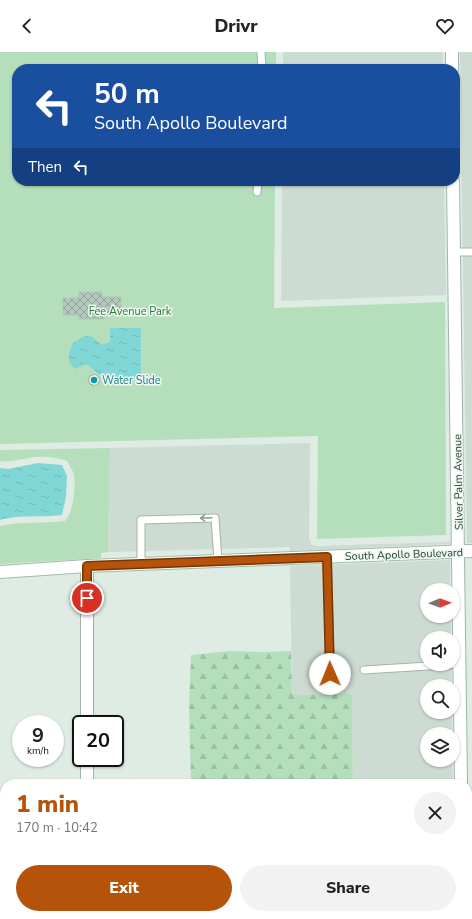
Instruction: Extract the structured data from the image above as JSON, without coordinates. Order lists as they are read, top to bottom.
{
  "streets": {
    "street": ["Silver Palm Avenue", "South Apollo Boulevard"]
  },
  "crossings": [
    ["Silver Palm Avenue", "South Apollo Boulevard"]
  ],
  "parks": ["Fee Avenue Park"],
  "places": ["Water Slide"],
  "north": "right",
  "page": {
    "header": "Drivr",
    "turn": ["50 m", "South Apollo Boulevard"],
    "then": "Then",
    "speed": "9 km/h",
    "limit": "20",
    "heading": ["1 min", "170 m · 10:42"],
    "buttons": ["Exit", "Share"]
  }
}
